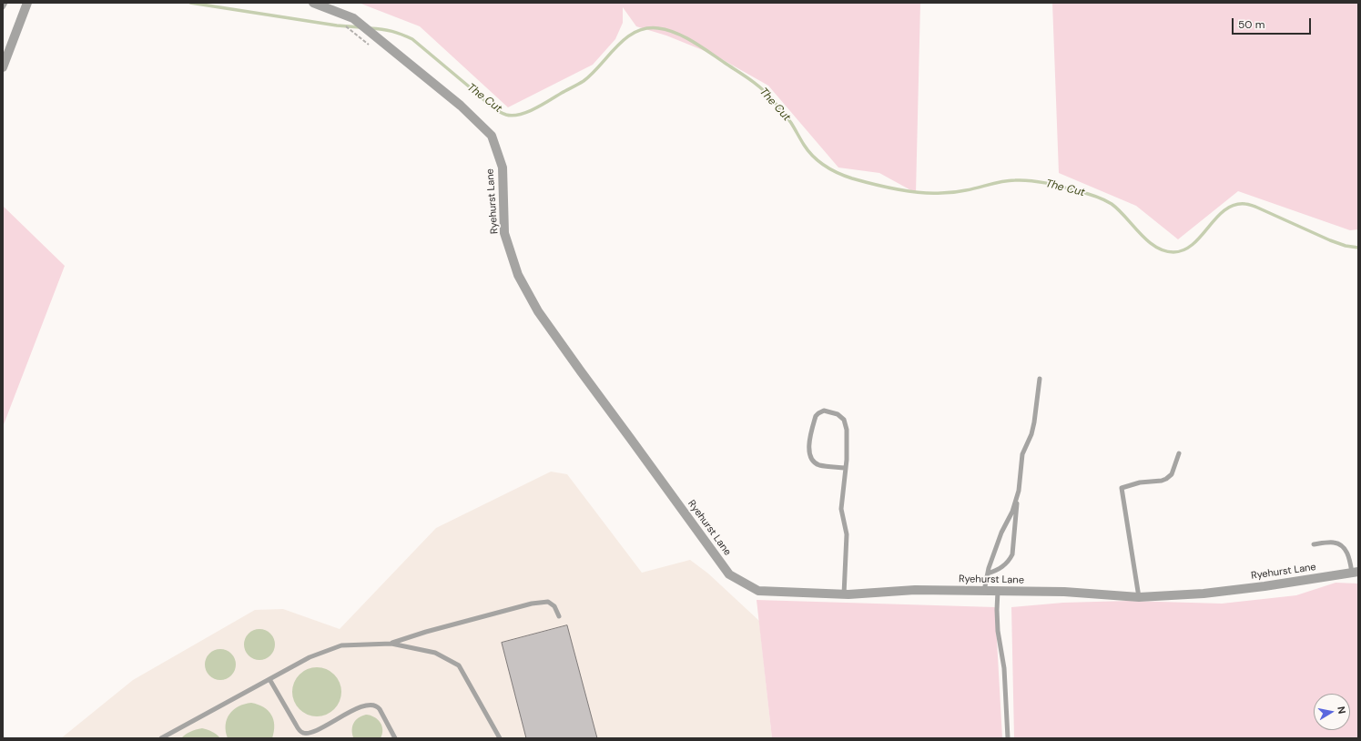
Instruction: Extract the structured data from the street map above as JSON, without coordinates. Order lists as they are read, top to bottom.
{
  "streets": {
    "street": ["Ryehurst Lane"]
  },
  "water": ["The Cut"],
  "scale_bar": "50 m",
  "north": "right"
}
